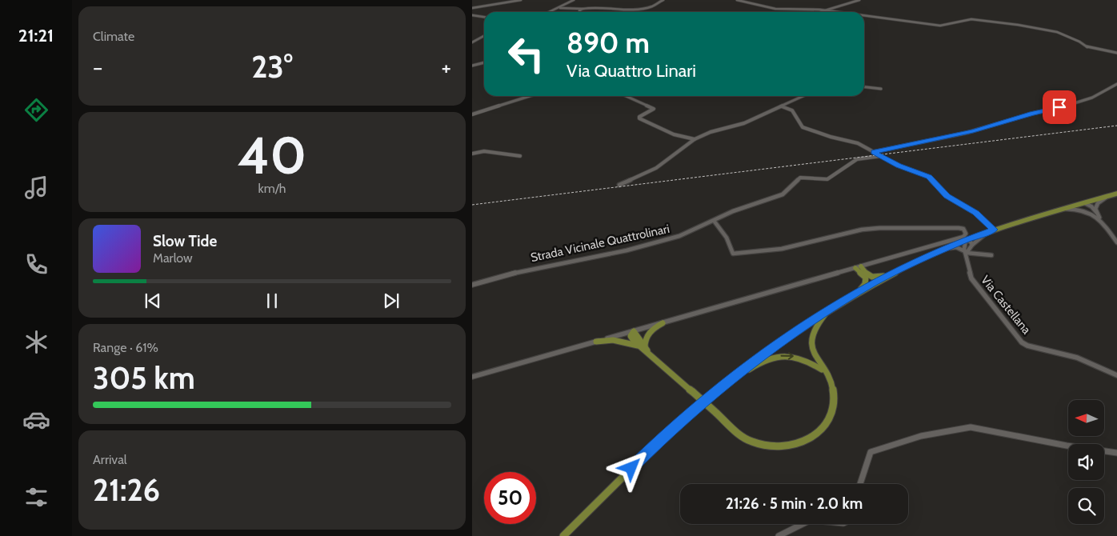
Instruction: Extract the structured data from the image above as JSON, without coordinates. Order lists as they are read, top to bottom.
{
  "streets": {
    "street": ["Strada Vicinale Quattrolinari", "Via Castellana"]
  },
  "north": "left",
  "page": {
    "tabs": "21:21",
    "tile": [
      "Climate",
      ["40", "km/h"],
      ["Range · 61%", "305 km"],
      ["Arrival", "21:26"]
    ],
    "turn": ["890 m", "Via Quattro Linari"],
    "heat": ["−", "23°", "+"],
    "song": ["Slow Tide", "Marlow"],
    "limit": "50",
    "trip": "21:26 · 5 min · 2.0 km"
  }
}
